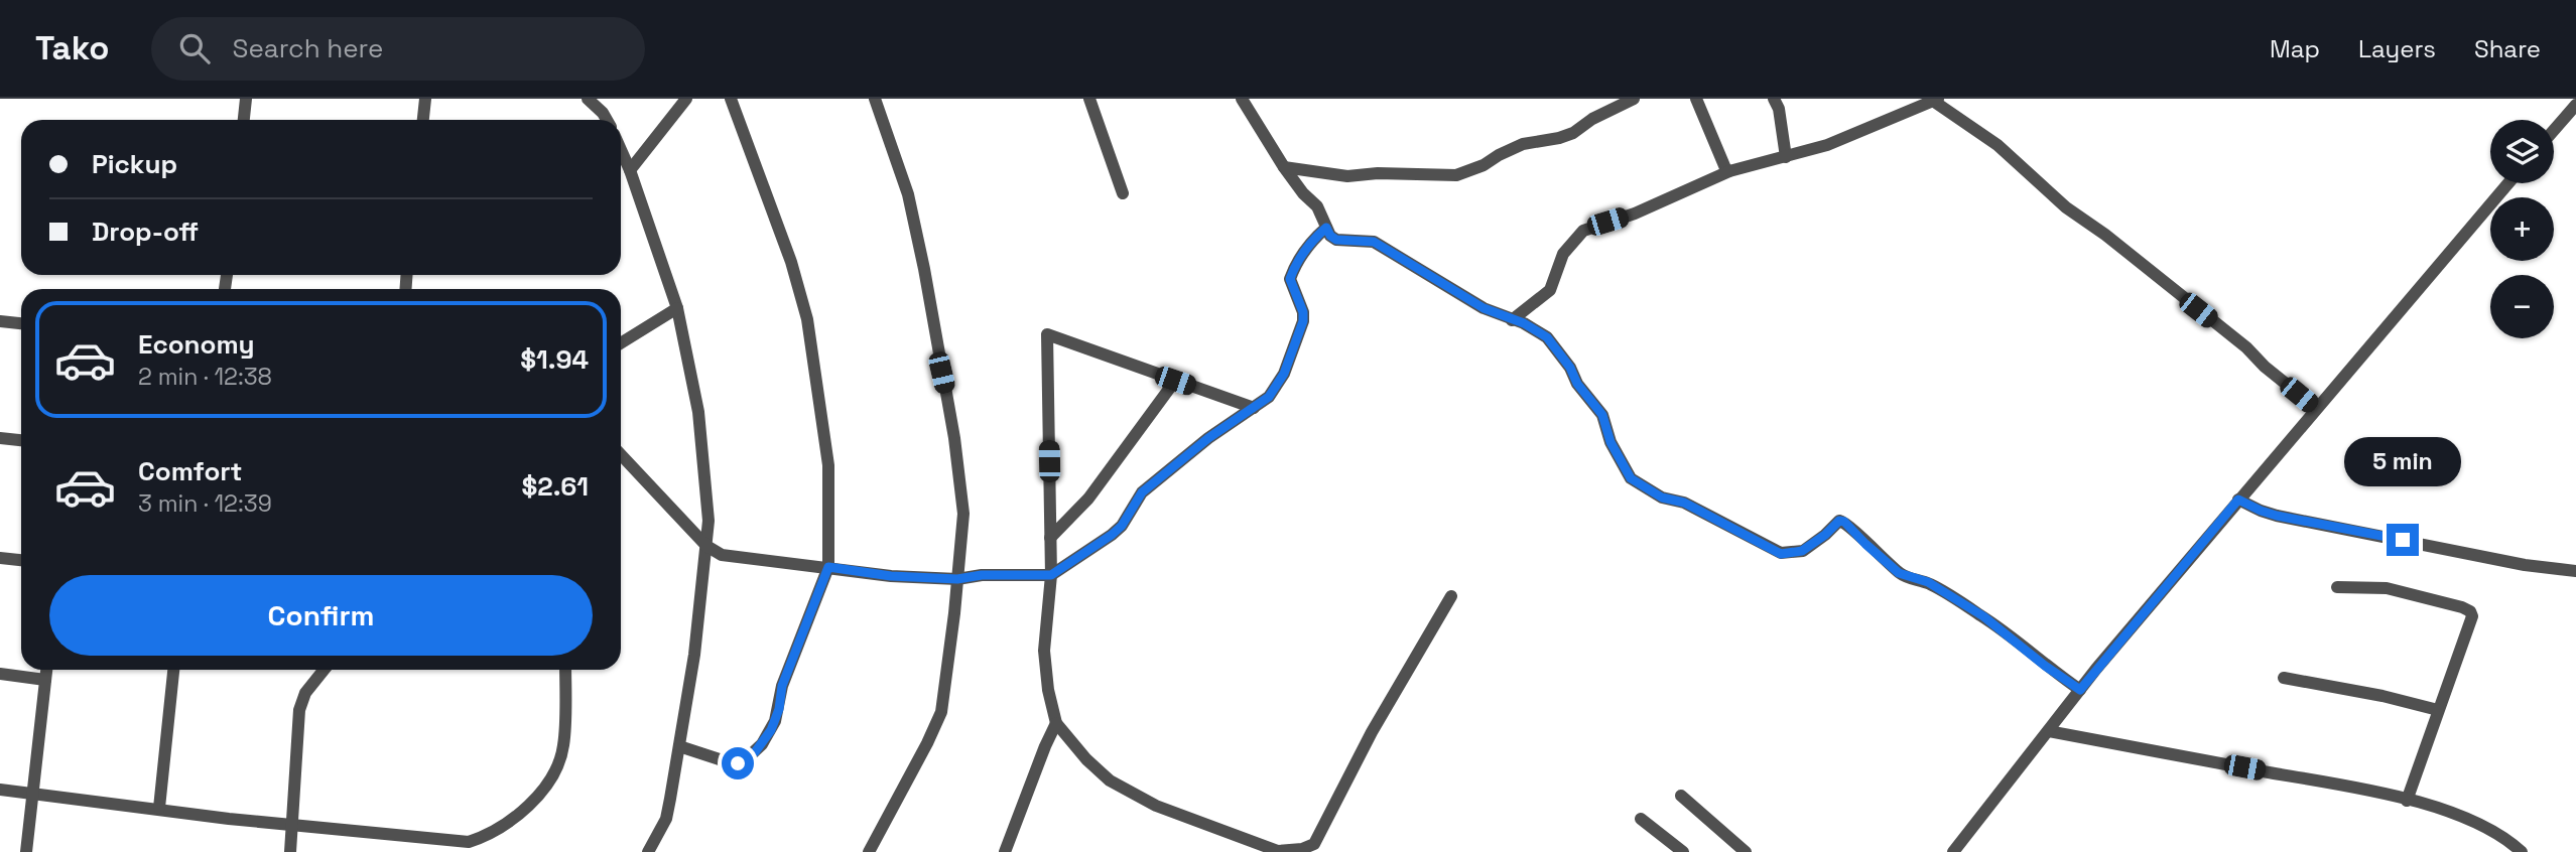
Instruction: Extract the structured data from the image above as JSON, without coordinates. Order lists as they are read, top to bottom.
{
  "page": {
    "header": "Tako",
    "search": "Search here",
    "nav": ["Map", "Layers", "Share"],
    "map_buttons": ["+", "−"],
    "banner": ["Pickup", "Drop-off"],
    "list": [
      {
        "name": "Economy",
        "note": "2 min · 12:38",
        "value": "$1.94"
      },
      {
        "name": "Comfort",
        "note": "3 min · 12:39",
        "value": "$2.61"
      }
    ],
    "bubble": "5 min",
    "buttons": "Confirm"
  }
}
